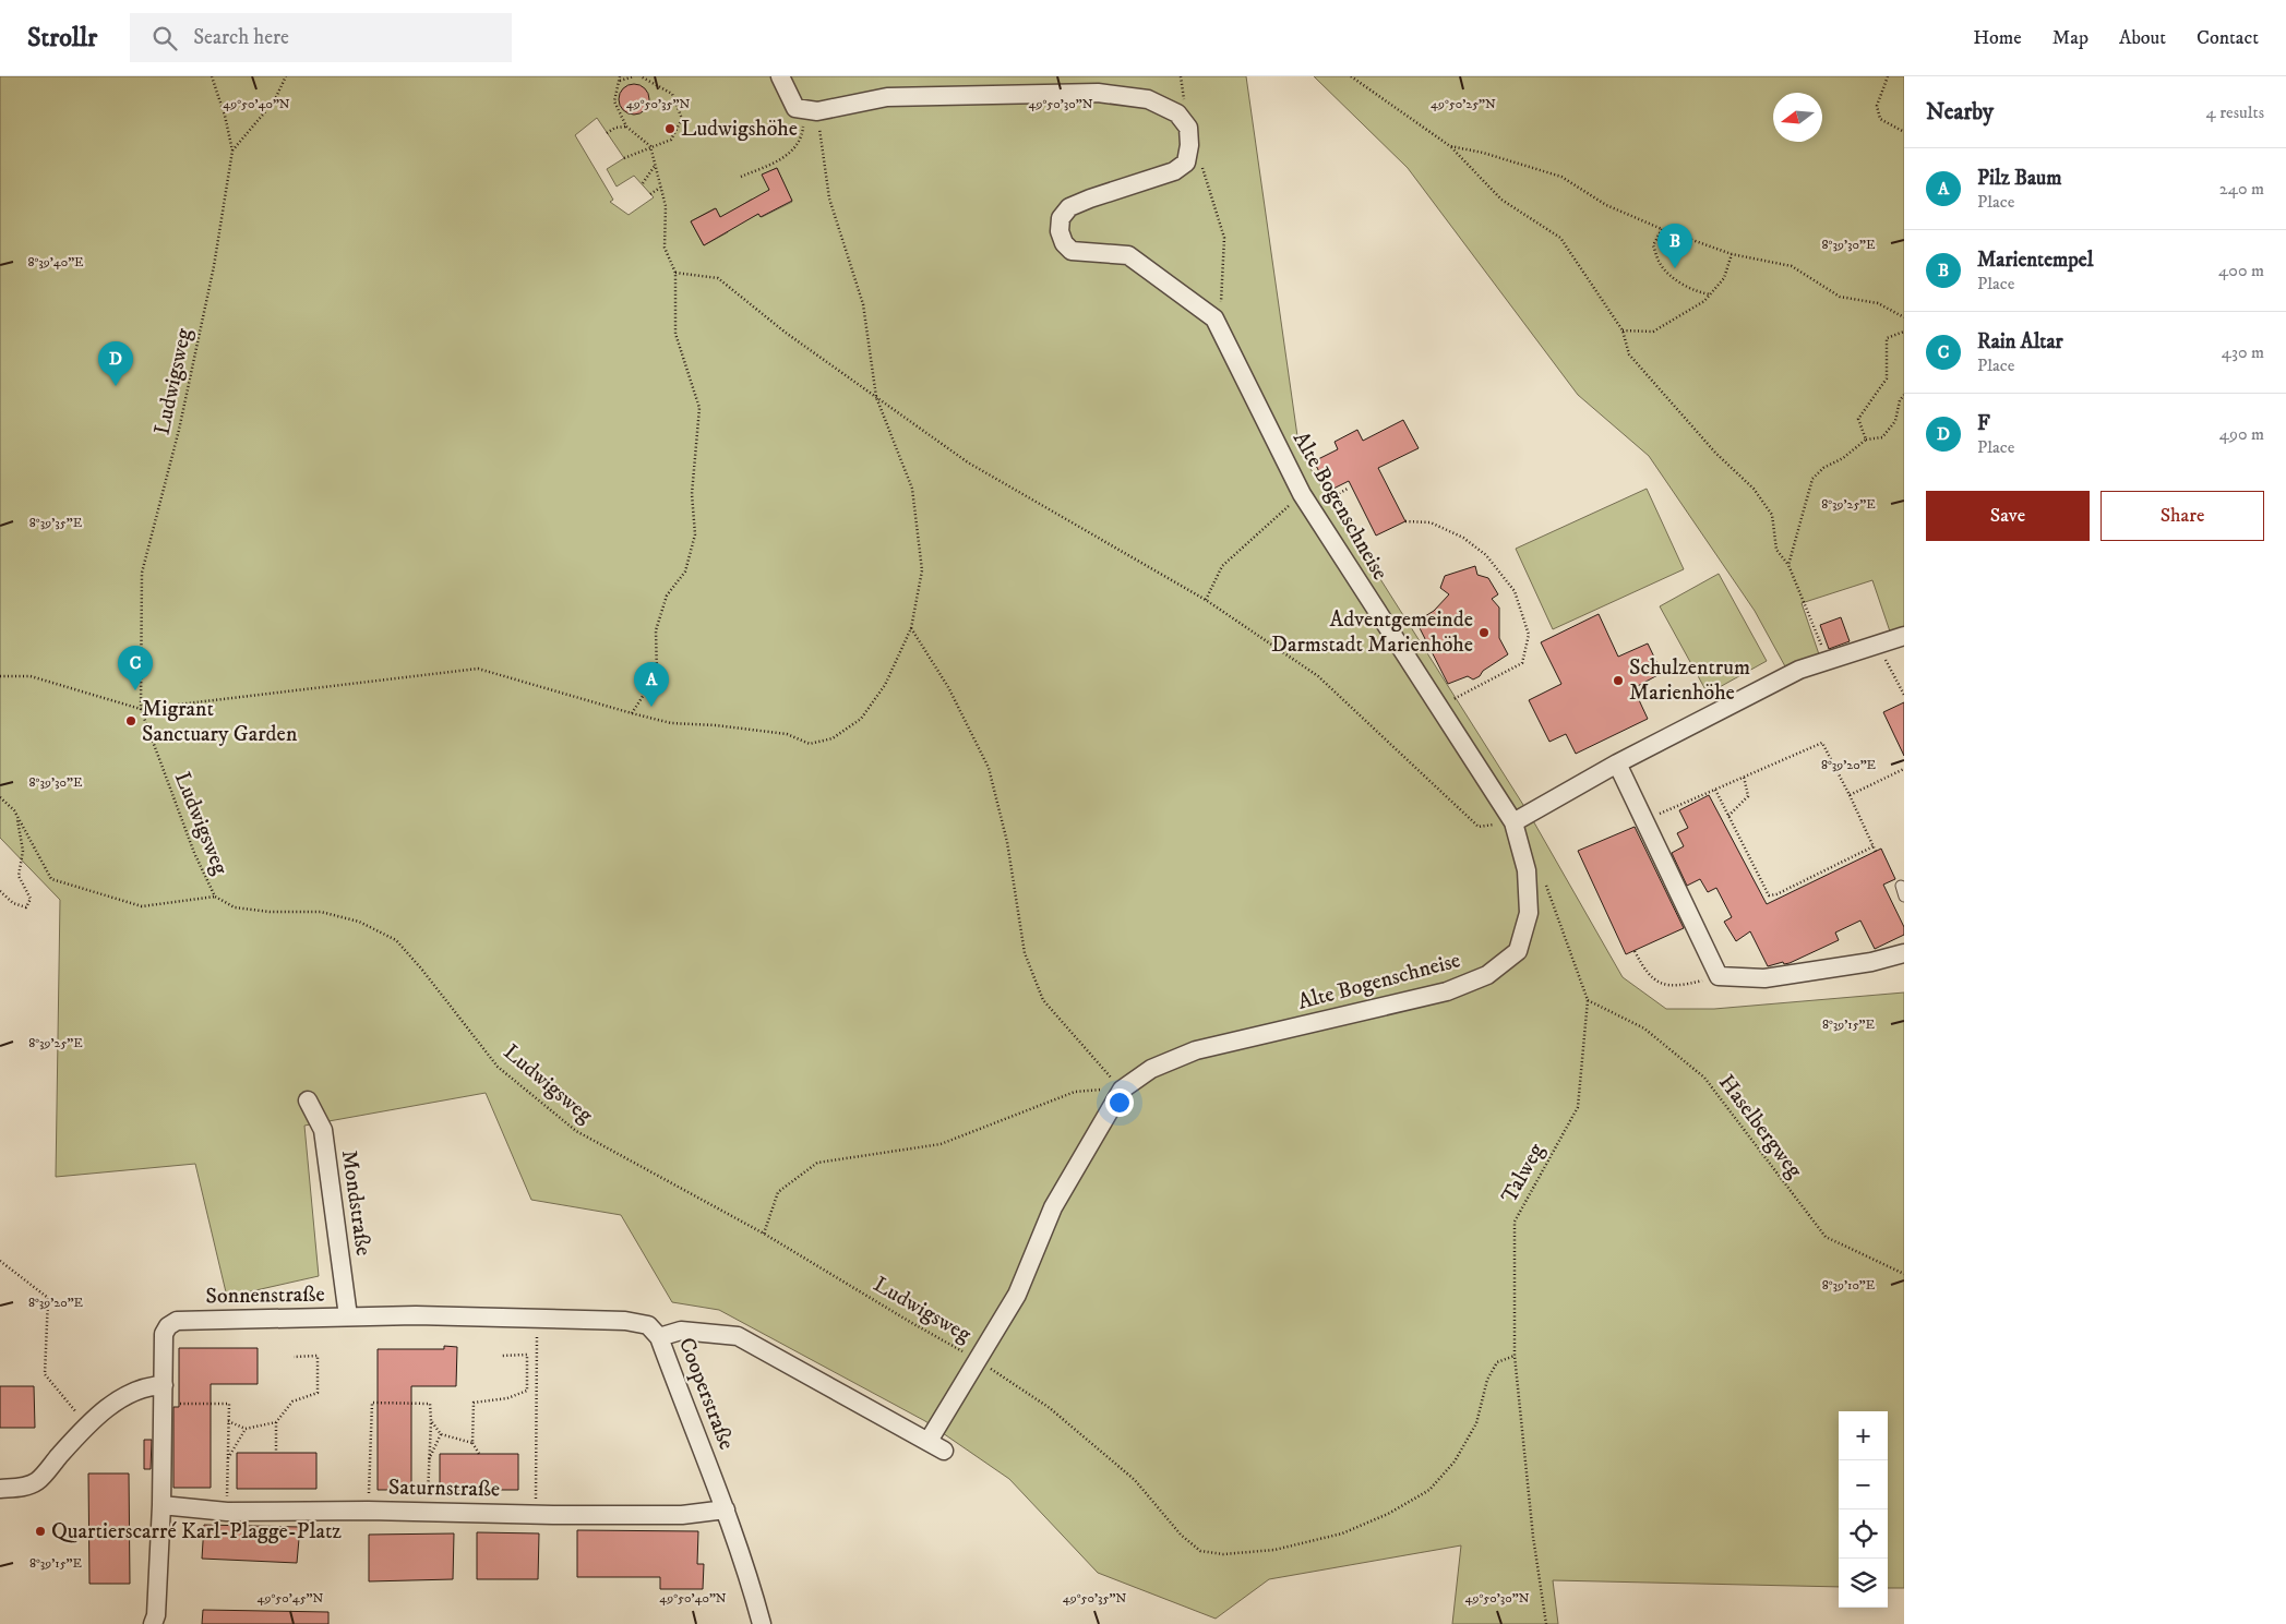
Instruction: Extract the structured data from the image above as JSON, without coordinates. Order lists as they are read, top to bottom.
{
  "streets": {
    "street": [
      "Alte Bogenschneise",
      "Mondstraße",
      "Sonnenstraße",
      "Cooperstraße",
      "Saturnstraße"
    ],
    "path": ["Ludwigsweg", "Haselbergweg", "Talweg"]
  },
  "crossings": [
    ["Ludwigsweg", "Alte Bogenschneise"],
    ["Ludwigsweg", "Talweg"],
    ["Haselbergweg", "Talweg"],
    ["Mondstraße", "Sonnenstraße"],
    ["Sonnenstraße", "Cooperstraße"],
    ["Sonnenstraße", "Saturnstraße"],
    ["Cooperstraße", "Saturnstraße"]
  ],
  "places": [
    "Ludwigshöhe",
    "Adventgemeinde Darmstadt Marienhöhe",
    "Schulzentrum Marienhöhe",
    "Migrant Sanctuary Garden",
    "Quartierscarré Karl-Plagge-Platz"
  ],
  "north": "left",
  "page": {
    "header": "Strollr",
    "search": "Search here",
    "nav": [
      "Home",
      "Map",
      "About",
      "Contact"
    ],
    "heading": ["Nearby", "4 results"],
    "list": [
      {
        "mark": "A",
        "name": "Pilz Baum",
        "note": "Place",
        "value": "240 m"
      },
      {
        "mark": "B",
        "name": "Marientempel",
        "note": "Place",
        "value": "400 m"
      },
      {
        "mark": "C",
        "name": "Rain Altar",
        "note": "Place",
        "value": "430 m"
      },
      {
        "mark": "D",
        "name": "F",
        "note": "Place",
        "value": "490 m"
      }
    ],
    "pins": [
      "B",
      "D",
      "C",
      "A"
    ],
    "buttons": ["Save", "Share"],
    "map_buttons": ["+", "−"]
  },
  "coordinates": [
    "49°50'40\"N",
    "49°50'35\"N",
    "49°50'30\"N",
    "49°50'25\"N",
    "8°39'30\"E",
    "8°39'40\"E",
    "8°39'25\"E",
    "8°39'35\"E",
    "8°39'20\"E",
    "8°39'15\"E",
    "8°39'10\"E",
    "49°50'45\"N"
  ]
}
